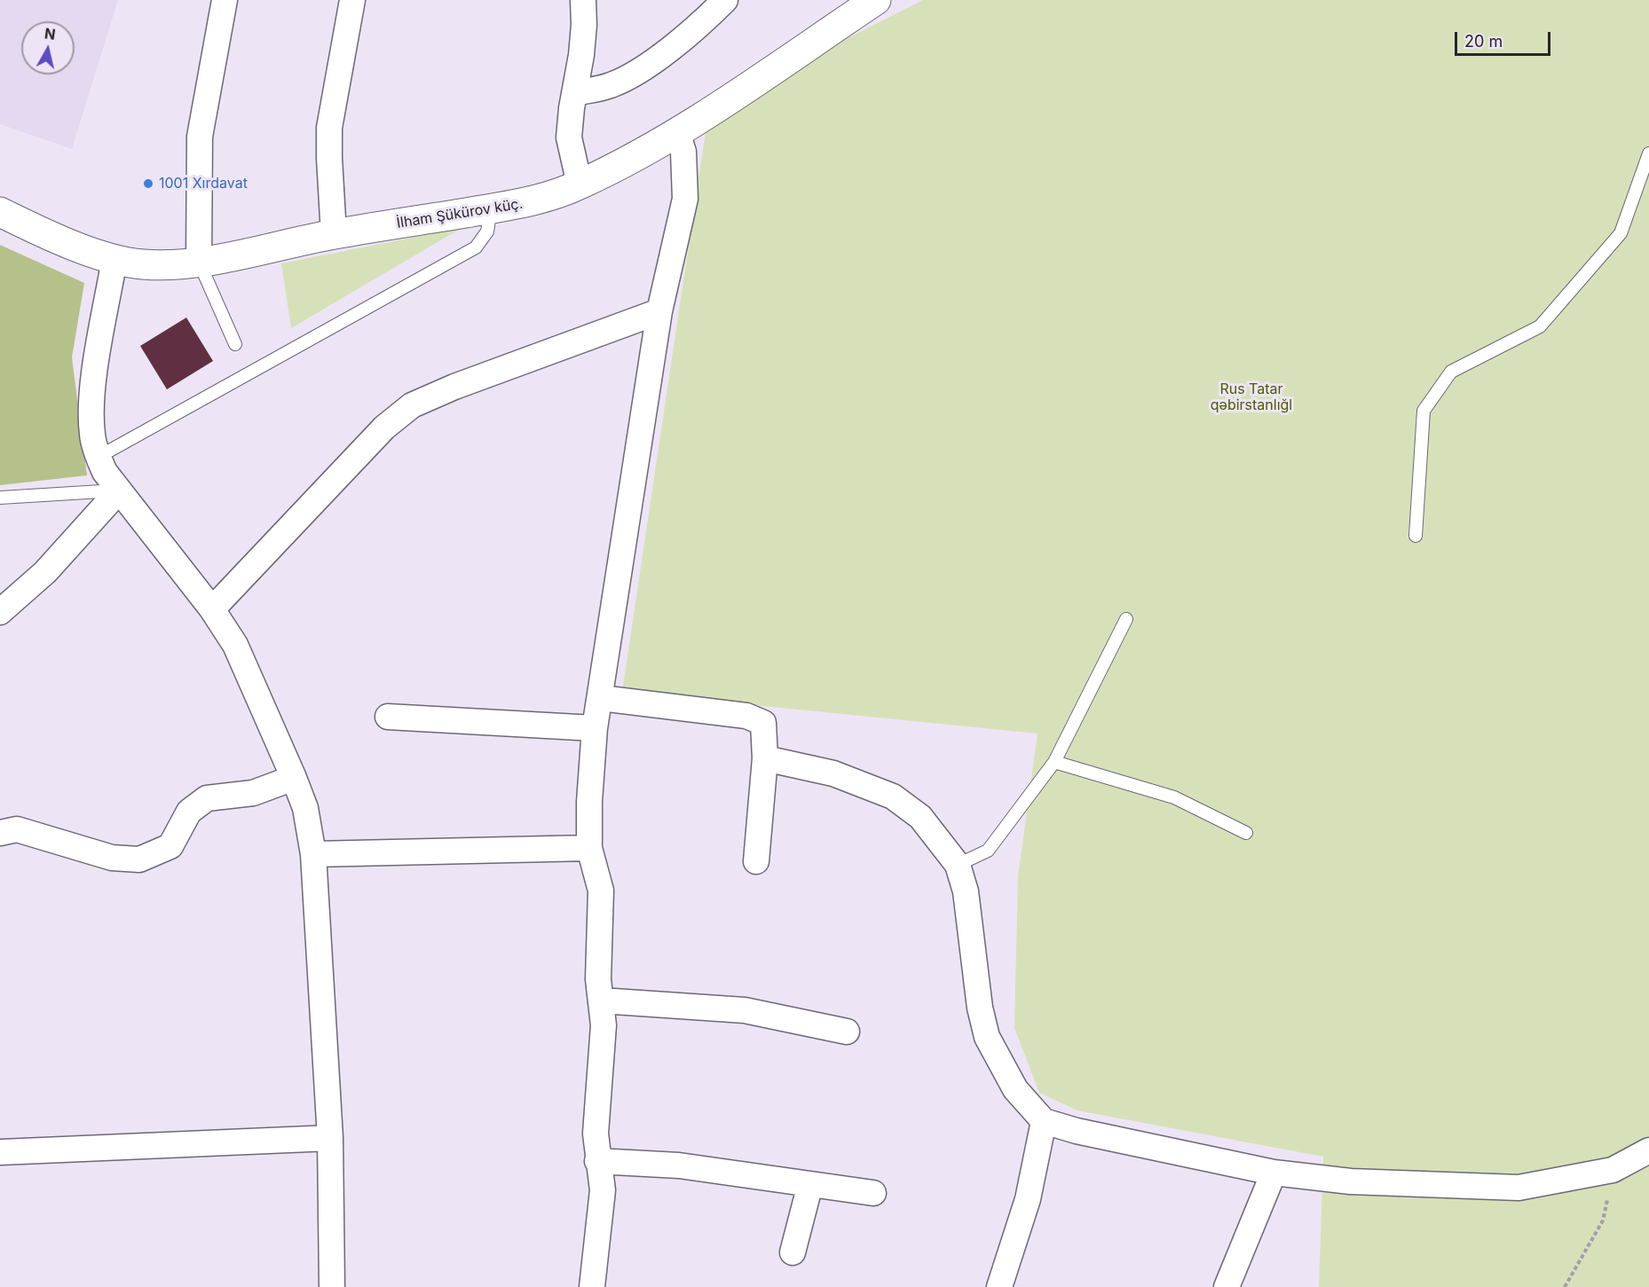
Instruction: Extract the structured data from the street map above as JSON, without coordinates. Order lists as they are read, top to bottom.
{
  "streets": {
    "street": ["İlham Şükürov küç."]
  },
  "parks": ["Rus Tatar qəbirstanlığl"],
  "places": ["1001 Xırdavat"],
  "scale_bar": "20 m",
  "north": "top"
}
